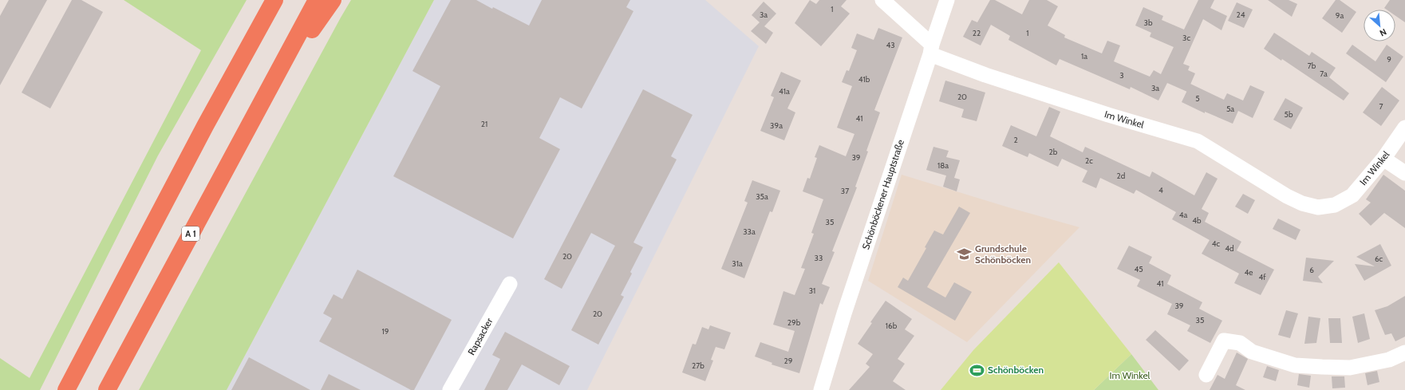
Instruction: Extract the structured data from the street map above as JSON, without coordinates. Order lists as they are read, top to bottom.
{
  "streets": {
    "highway": ["A 1"],
    "street": ["Im Winkel", "Schönböckener Hauptstraße", "Rapsacker"]
  },
  "crossings": [
    ["Im Winkel", "Schönböckener Hauptstraße"]
  ],
  "parks": ["Im Winkel"],
  "places": {
    "school or university": ["Grundschule Schönböcken"],
    "sports": ["Schönböcken"]
  },
  "house_numbers": [
    "1",
    "3a",
    "24",
    "9a",
    "3b",
    "22",
    "1",
    "3c",
    "43",
    "1a",
    "9",
    "7b",
    "7a",
    "3",
    "41b",
    "3a",
    "41a",
    "20",
    "5",
    "7",
    "5a",
    "5b",
    "41",
    "21",
    "39a",
    "2",
    "2b",
    "39",
    "2c",
    "18a",
    "2d",
    "4",
    "37",
    "35a",
    "4a",
    "4b",
    "35",
    "33a",
    "4c",
    "4d",
    "20",
    "33",
    "6c",
    "31a",
    "45",
    "6",
    "4e",
    "4f",
    "41",
    "31",
    "39",
    "20",
    "35",
    "29b",
    "16b",
    "19",
    "29",
    "27b"
  ],
  "north": "bottom right"
}
